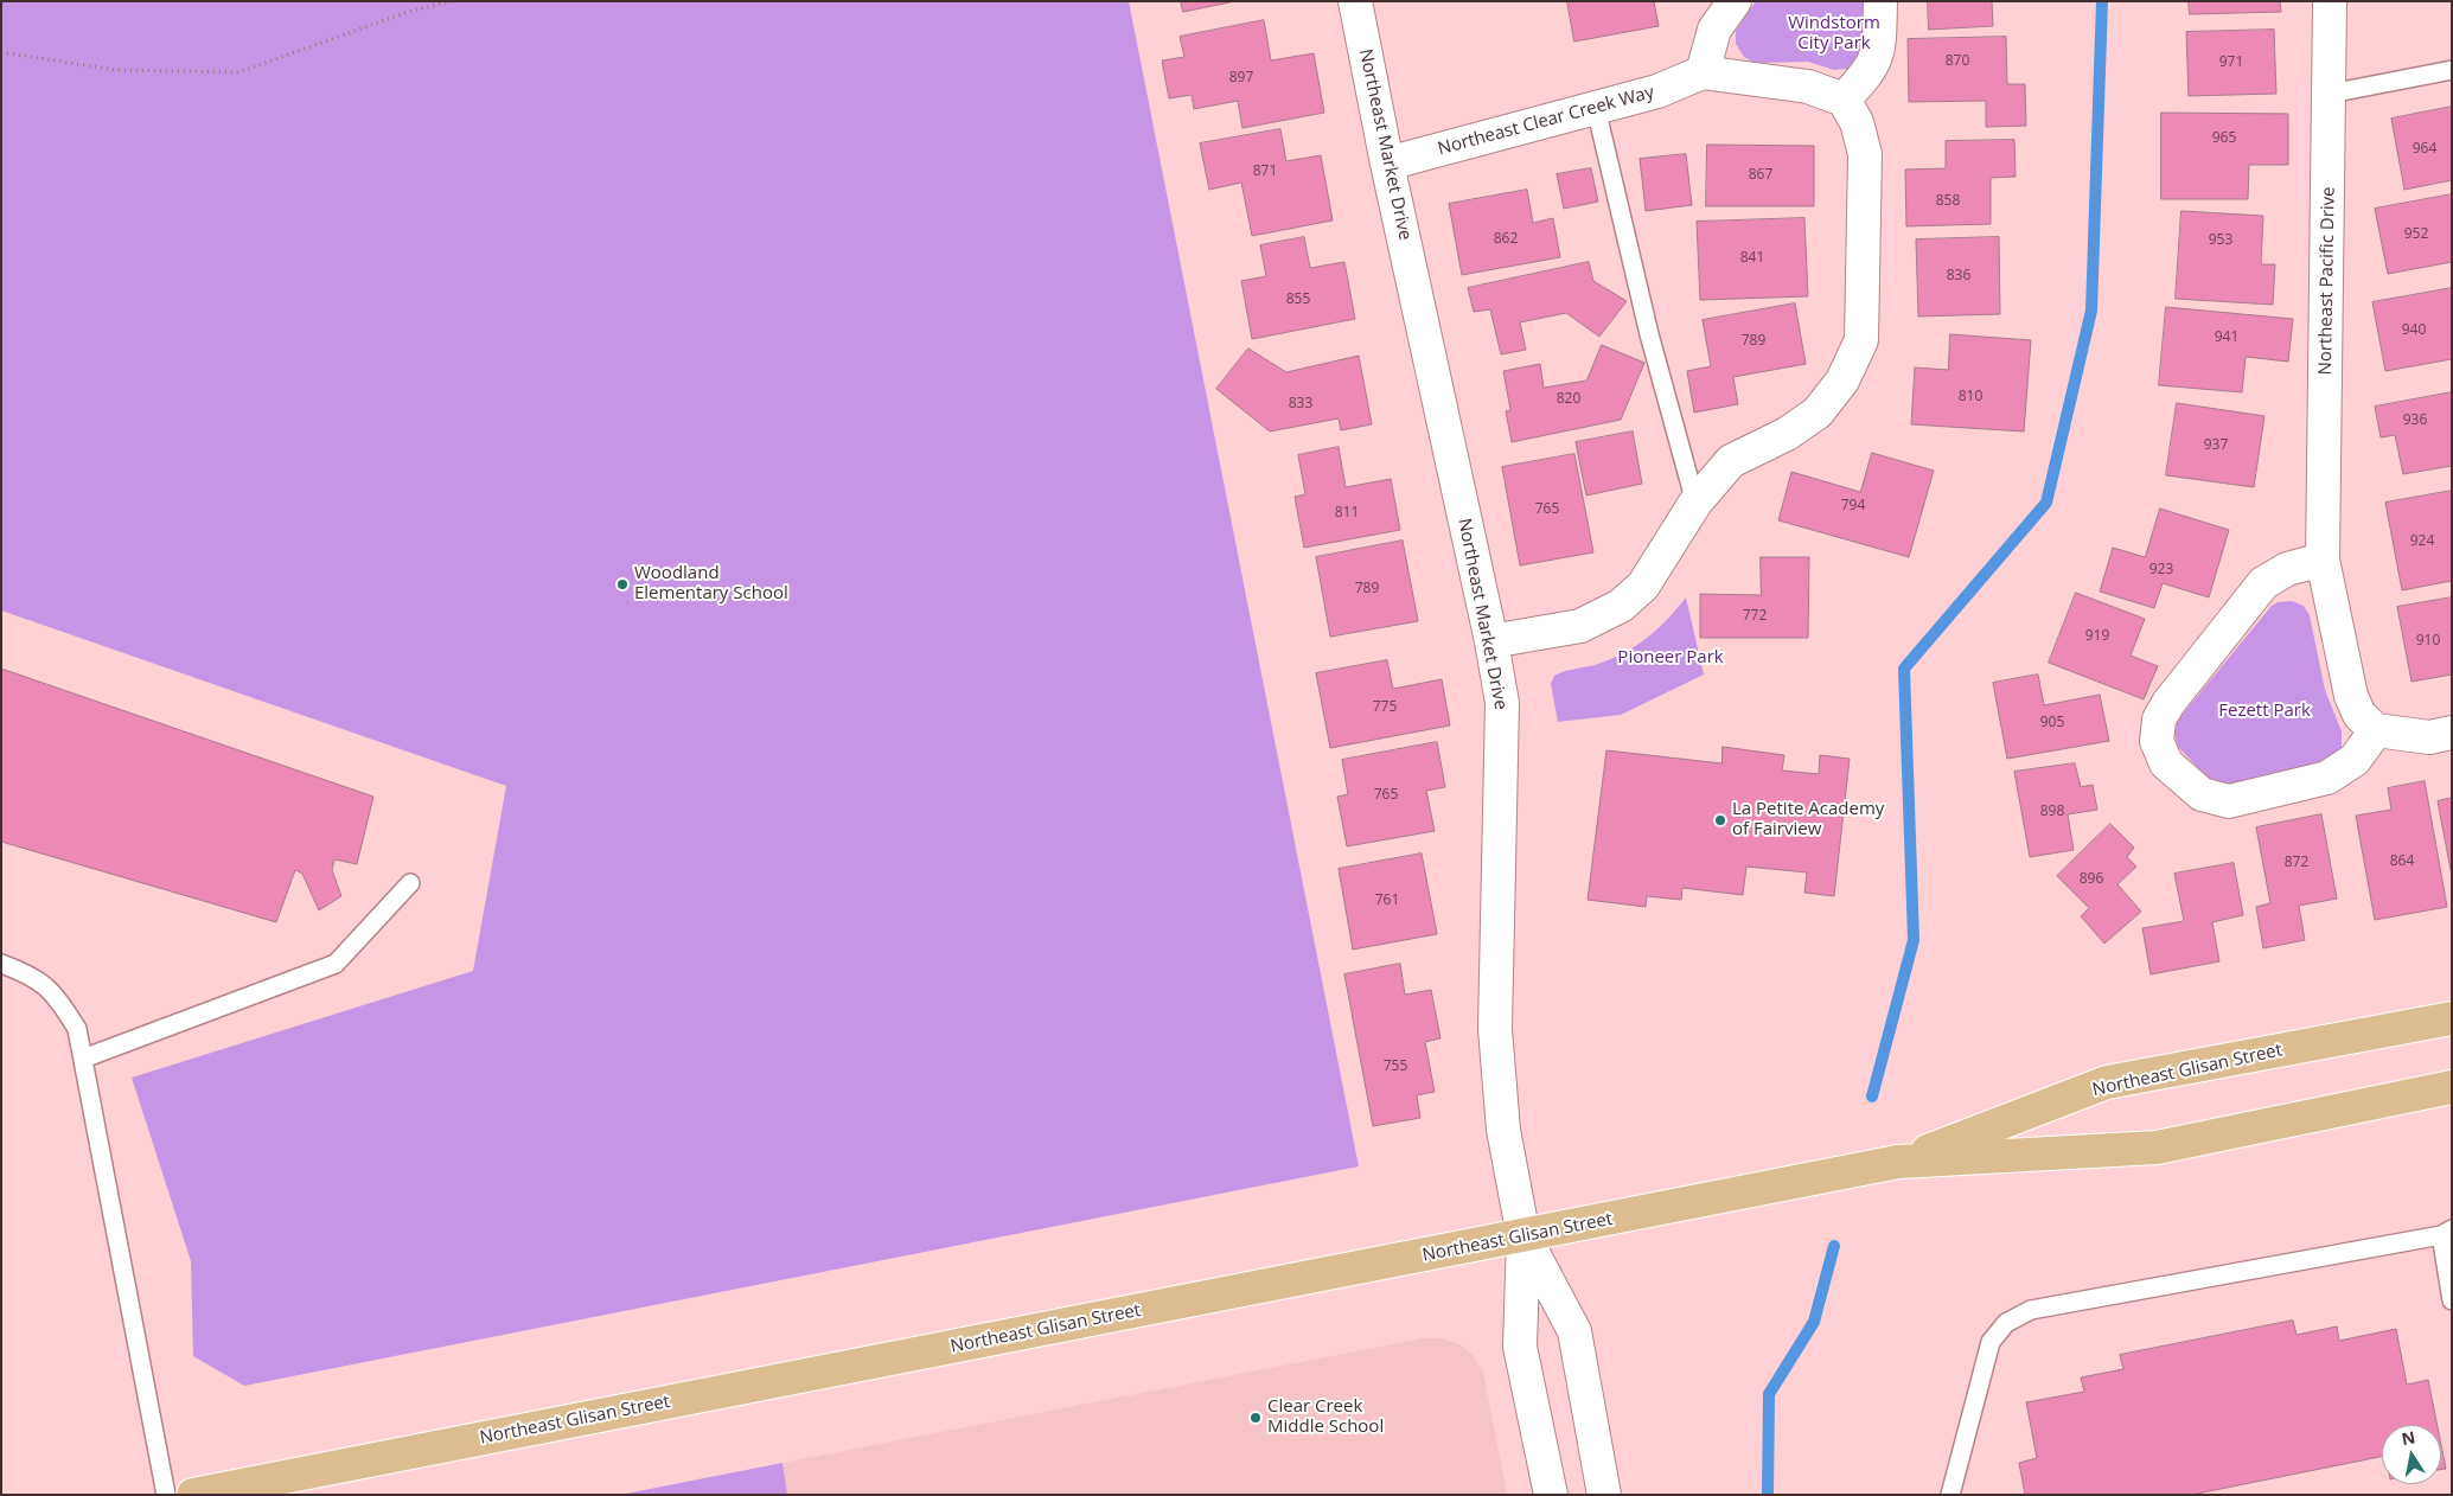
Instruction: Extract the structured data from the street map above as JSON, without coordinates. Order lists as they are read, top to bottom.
{
  "streets": {
    "main road": ["Northeast Glisan Street"],
    "street": ["Northeast Clear Creek Way", "Northeast Market Drive", "Northeast Pacific Drive"]
  },
  "crossings": [
    ["Northeast Clear Creek Way", "Northeast Market Drive"],
    ["Northeast Market Drive", "Northeast Glisan Street"]
  ],
  "parks": ["Windstorm City Park", "Pioneer Park", "Fezett Park"],
  "places": ["Woodland Elementary School", "La Petite Academy of Fairview", "Clear Creek Middle School"],
  "house_numbers": [
    "870",
    "971",
    "897",
    "965",
    "964",
    "871",
    "867",
    "858",
    "952",
    "862",
    "953",
    "841",
    "836",
    "855",
    "940",
    "941",
    "789",
    "810",
    "820",
    "833",
    "936",
    "937",
    "794",
    "765",
    "811",
    "924",
    "923",
    "789",
    "772",
    "919",
    "910",
    "775",
    "905",
    "765",
    "898",
    "864",
    "872",
    "896",
    "761",
    "755"
  ],
  "north": "top"
}
